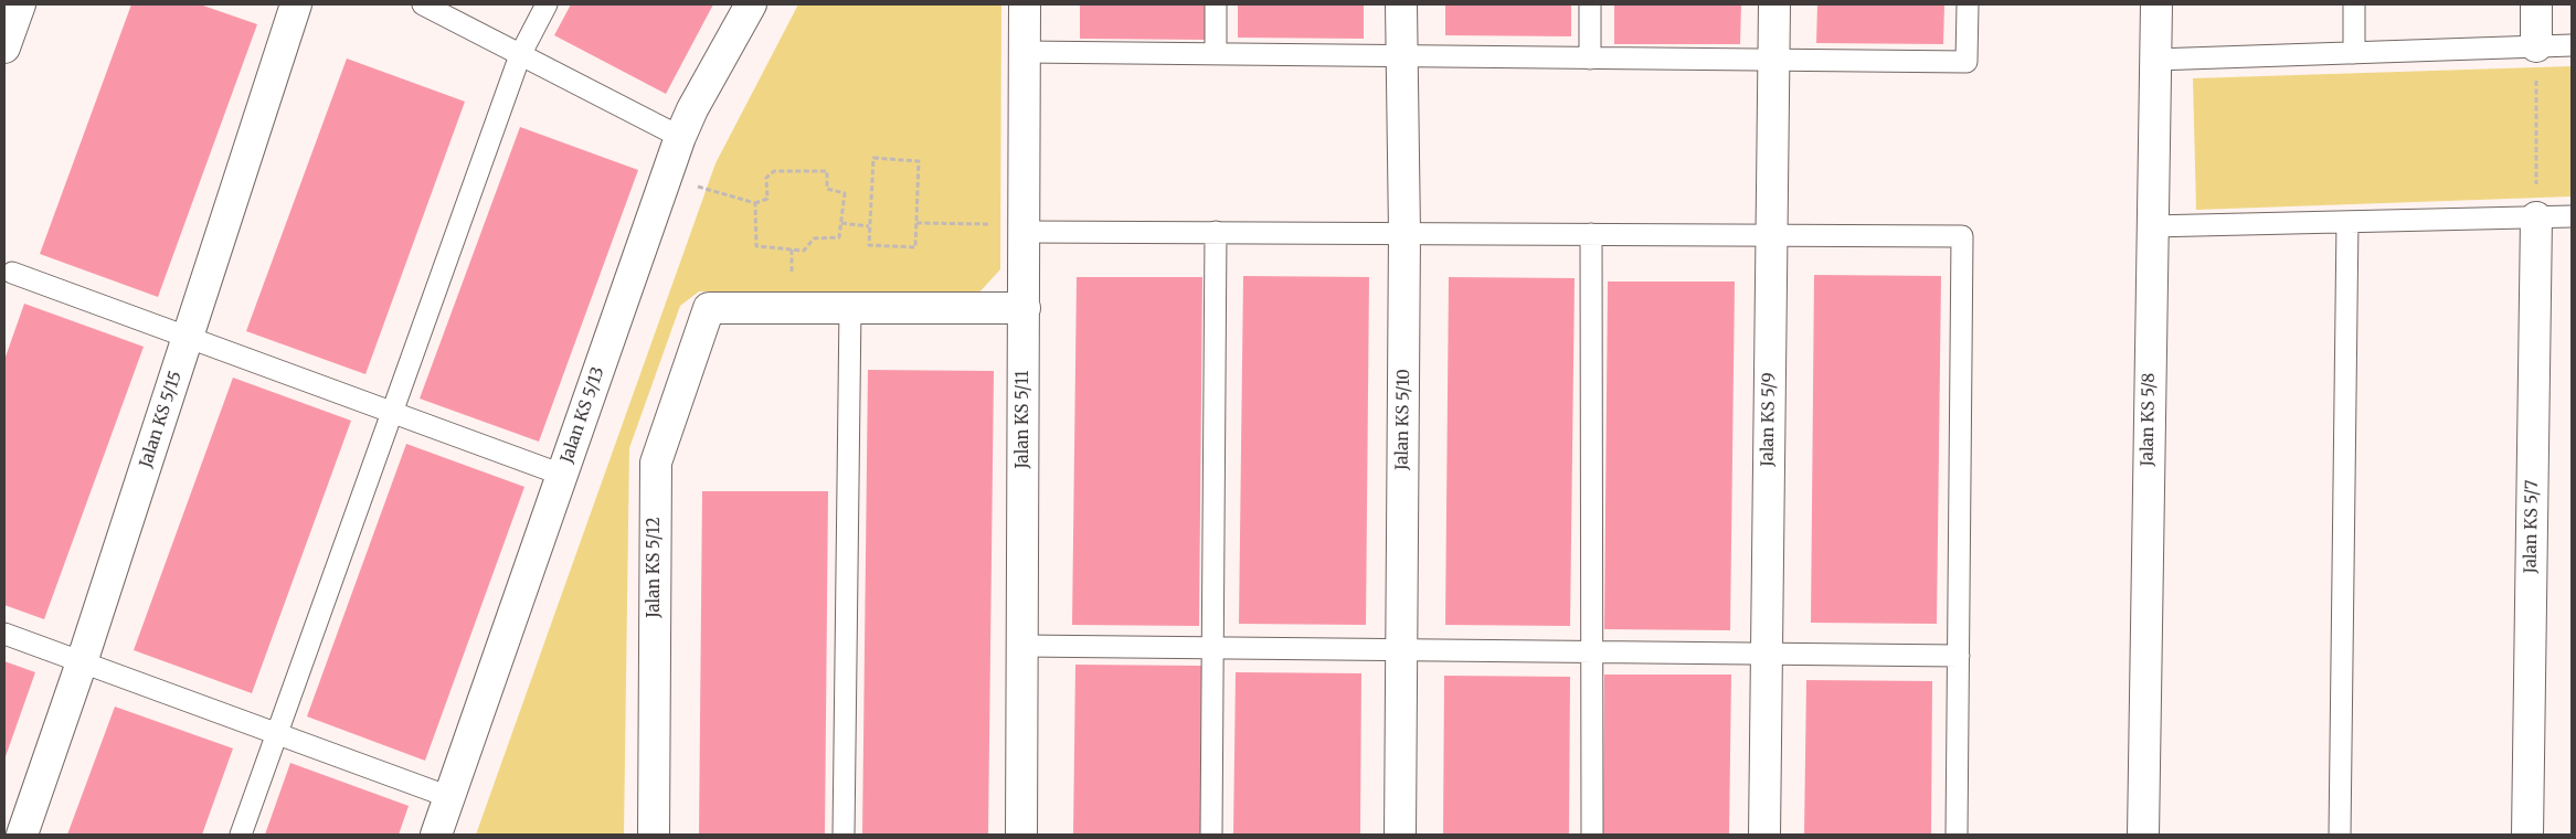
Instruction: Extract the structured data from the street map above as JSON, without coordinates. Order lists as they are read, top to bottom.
{
  "streets": {
    "street": [
      "Jalan KS 5/13",
      "Jalan KS 5/15",
      "Jalan KS 5/11",
      "Jalan KS 5/10",
      "Jalan KS 5/9",
      "Jalan KS 5/8",
      "Jalan KS 5/7",
      "Jalan KS 5/12"
    ]
  }
}
